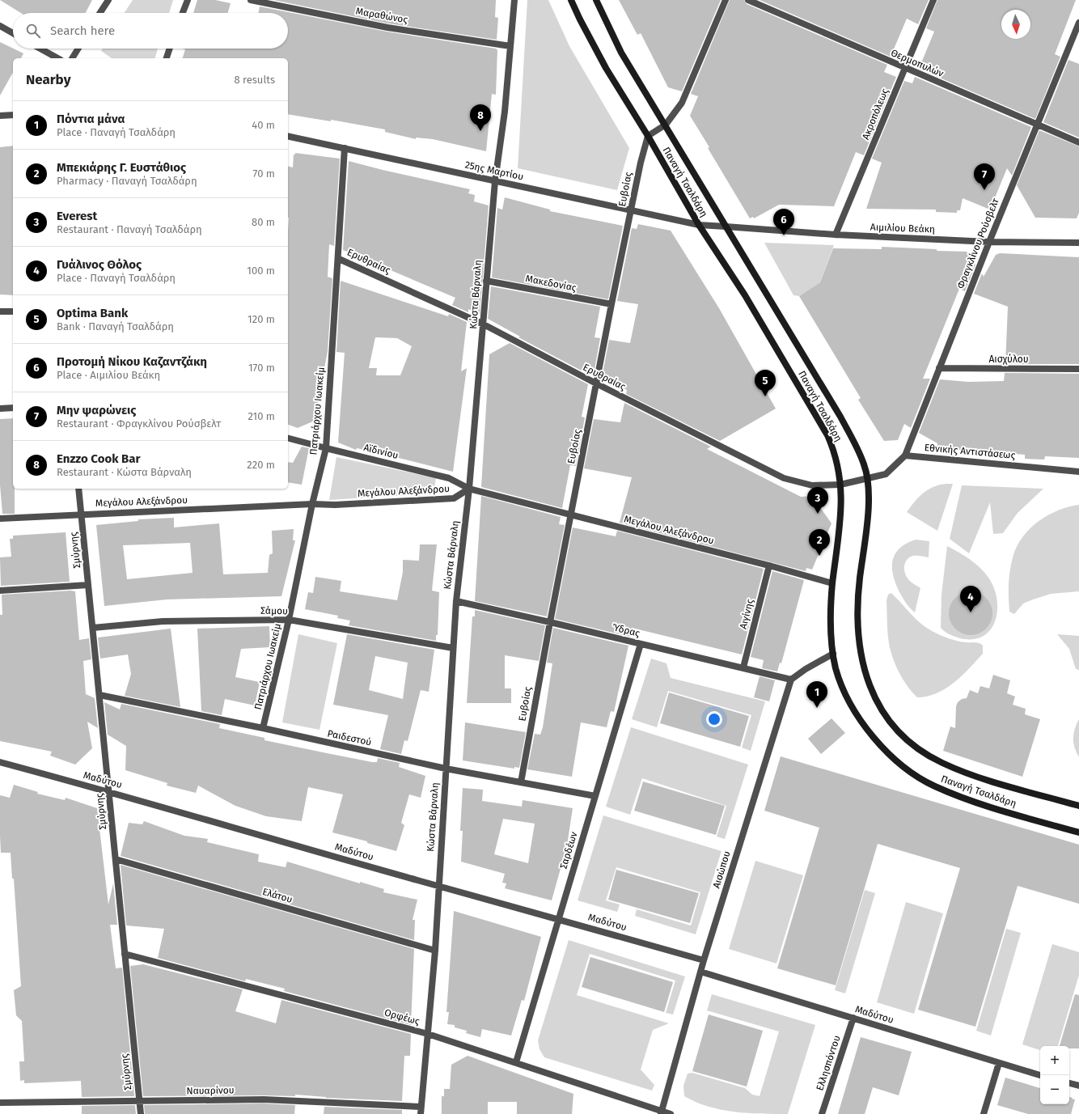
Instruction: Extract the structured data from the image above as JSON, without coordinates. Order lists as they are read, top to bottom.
{
  "streets": {
    "main road": ["Παναγή Τσαλδάρη"],
    "street": [
      "Μαραθώνος",
      "Θερμοπυλών",
      "Ακροπόλεως",
      "25ης Μαρτίου",
      "Ευβοίας",
      "Αιμιλίου Βεάκη",
      "Φραγκλίνου Ρούσβελτ",
      "Ερυθραίας",
      "Μακεδονίας",
      "Κώστα Βάρναλη",
      "Αισχύλου",
      "Πατριάρχου Ιωακείμ",
      "Αϊδινίου",
      "Εθνικής Αντιστάσεως",
      "Μεγάλου Αλεξάνδρου",
      "Σμύρνης",
      "Σάμου",
      "Αιγίνης",
      "Ύδρας",
      "Ραιδεστού",
      "Μαδύτου",
      "Σαρδέων",
      "Αισώπου",
      "Ελάτου",
      "Ορφέως",
      "Ελλησπόντου",
      "Ναυαρίνου"
    ]
  },
  "crossings": [
    ["Μαραθώνος", "Κώστα Βάρναλη"],
    ["Θερμοπυλών", "Ακροπόλεως"],
    ["Θερμοπυλών", "Φραγκλίνου Ρούσβελτ"],
    ["Ακροπόλεως", "Αιμιλίου Βεάκη"],
    ["25ης Μαρτίου", "Παναγή Τσαλδάρη"],
    ["25ης Μαρτίου", "Ευβοίας"],
    ["25ης Μαρτίου", "Αιμιλίου Βεάκη"],
    ["25ης Μαρτίου", "Κώστα Βάρναλη"],
    ["25ης Μαρτίου", "Πατριάρχου Ιωακείμ"],
    ["Παναγή Τσαλδάρη", "Ευβοίας"],
    ["Παναγή Τσαλδάρη", "Αιμιλίου Βεάκη"],
    ["Παναγή Τσαλδάρη", "Ερυθραίας"],
    ["Παναγή Τσαλδάρη", "Μεγάλου Αλεξάνδρου"],
    ["Ευβοίας", "Ερυθραίας"],
    ["Ευβοίας", "Μακεδονίας"],
    ["Ευβοίας", "Μεγάλου Αλεξάνδρου"],
    ["Ευβοίας", "Ύδρας"],
    ["Ευβοίας", "Ραιδεστού"],
    ["Αιμιλίου Βεάκη", "Φραγκλίνου Ρούσβελτ"],
    ["Φραγκλίνου Ρούσβελτ", "Αισχύλου"],
    ["Φραγκλίνου Ρούσβελτ", "Εθνικής Αντιστάσεως"],
    ["Ερυθραίας", "Κώστα Βάρναλη"],
    ["Ερυθραίας", "Πατριάρχου Ιωακείμ"],
    ["Μακεδονίας", "Κώστα Βάρναλη"],
    ["Κώστα Βάρναλη", "Αϊδινίου"],
    ["Κώστα Βάρναλη", "Μεγάλου Αλεξάνδρου"],
    ["Κώστα Βάρναλη", "Σάμου"],
    ["Κώστα Βάρναλη", "Ύδρας"],
    ["Κώστα Βάρναλη", "Ραιδεστού"],
    ["Κώστα Βάρναλη", "Μαδύτου"],
    ["Κώστα Βάρναλη", "Ελάτου"],
    ["Κώστα Βάρναλη", "Ορφέως"],
    ["Κώστα Βάρναλη", "Ναυαρίνου"],
    ["Πατριάρχου Ιωακείμ", "Αϊδινίου"],
    ["Πατριάρχου Ιωακείμ", "Μεγάλου Αλεξάνδρου"],
    ["Πατριάρχου Ιωακείμ", "Σάμου"],
    ["Πατριάρχου Ιωακείμ", "Ραιδεστού"],
    ["Αϊδινίου", "Μεγάλου Αλεξάνδρου"],
    ["Μεγάλου Αλεξάνδρου", "Σμύρνης"],
    ["Μεγάλου Αλεξάνδρου", "Αιγίνης"],
    ["Σμύρνης", "Σάμου"],
    ["Σμύρνης", "Ραιδεστού"],
    ["Σμύρνης", "Μαδύτου"],
    ["Σμύρνης", "Ελάτου"],
    ["Σμύρνης", "Ορφέως"],
    ["Σμύρνης", "Ναυαρίνου"],
    ["Αιγίνης", "Ύδρας"],
    ["Ύδρας", "Σαρδέων"],
    ["Ύδρας", "Αισώπου"],
    ["Ραιδεστού", "Σαρδέων"],
    ["Μαδύτου", "Σαρδέων"],
    ["Μαδύτου", "Αισώπου"],
    ["Μαδύτου", "Ελλησπόντου"],
    ["Σαρδέων", "Ορφέως"],
    ["Αισώπου", "Ορφέως"]
  ],
  "north": "bottom",
  "page": {
    "search": "Search here",
    "heading": ["Nearby", "8 results"],
    "list": [
      {
        "mark": "1",
        "name": "Πόντια μάνα",
        "note": "Place · Παναγή Τσαλδάρη",
        "value": "40 m"
      },
      {
        "mark": "2",
        "name": "Μπεκιάρης Γ. Ευστάθιος",
        "note": "Pharmacy · Παναγή Τσαλδάρη",
        "value": "70 m"
      },
      {
        "mark": "3",
        "name": "Everest",
        "note": "Restaurant · Παναγή Τσαλδάρη",
        "value": "80 m"
      },
      {
        "mark": "4",
        "name": "Γυάλινος Θόλος",
        "note": "Place · Παναγή Τσαλδάρη",
        "value": "100 m"
      },
      {
        "mark": "5",
        "name": "Optima Bank",
        "note": "Bank · Παναγή Τσαλδάρη",
        "value": "120 m"
      },
      {
        "mark": "6",
        "name": "Προτομή Νίκου Καζαντζάκη",
        "note": "Place · Αιμιλίου Βεάκη",
        "value": "170 m"
      },
      {
        "mark": "7",
        "name": "Μην ψαρώνεις",
        "note": "Restaurant · Φραγκλίνου Ρούσβελτ",
        "value": "210 m"
      },
      {
        "mark": "8",
        "name": "Enzzo Cook Bar",
        "note": "Restaurant · Κώστα Βάρναλη",
        "value": "220 m"
      }
    ],
    "pins": [
      "8",
      "7",
      "6",
      "5",
      "3",
      "2",
      "4",
      "1"
    ],
    "map_buttons": ["+", "−"]
  }
}
